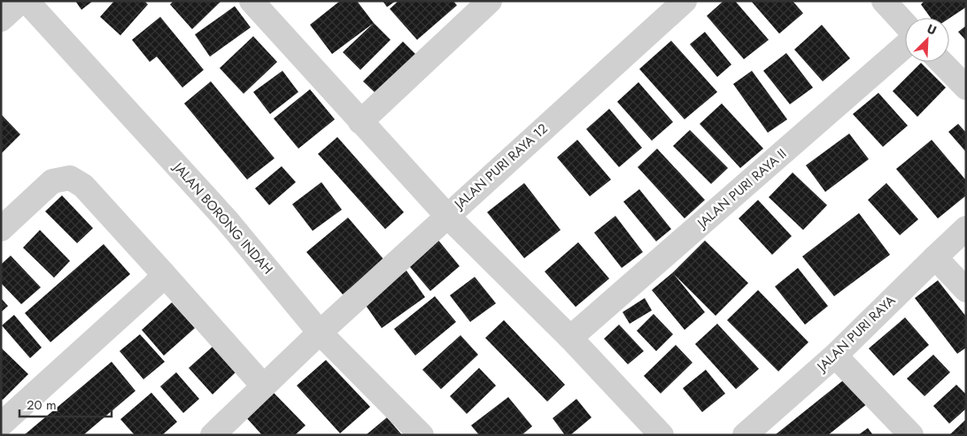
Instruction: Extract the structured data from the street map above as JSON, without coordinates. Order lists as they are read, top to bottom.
{
  "streets": {
    "street": [
      "JALAN PURI RAYA 12",
      "JALAN PURI RAYA II",
      "JALAN BORONG INDAH",
      "JALAN PURI RAYA"
    ]
  },
  "crossings": [
    ["JALAN PURI RAYA 12", "JALAN BORONG INDAH"]
  ],
  "scale_bar": "20 m",
  "north": "top right"
}
